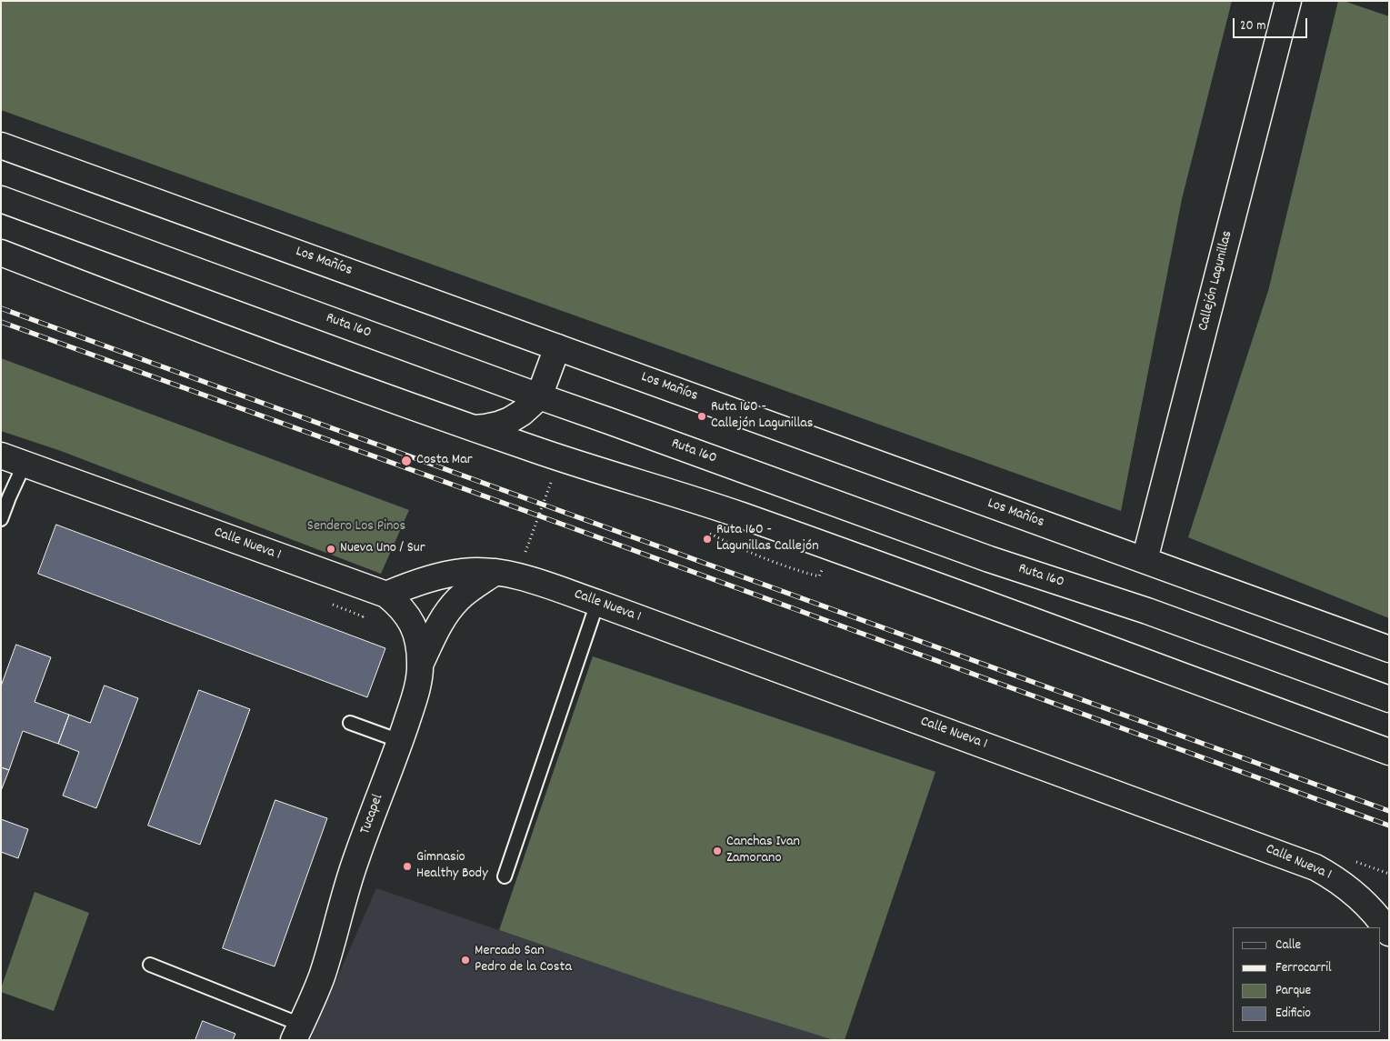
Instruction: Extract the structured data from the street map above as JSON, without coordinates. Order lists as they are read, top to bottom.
{
  "streets": {
    "main road": [
      "Los Mañíos",
      "Callejón Lagunillas",
      "Ruta 160",
      "Calle Nueva 1",
      "Tucapel"
    ]
  },
  "crossings": [
    ["Los Mañíos", "Callejón Lagunillas"],
    ["Calle Nueva 1", "Tucapel"]
  ],
  "parks": ["Sendero Los Pinos"],
  "places": [
    "Ruta 160 - Callejón Lagunillas",
    "Costa Mar",
    "Ruta 160 - Lagunillas Callejón",
    "Nueva Uno / Sur",
    "Canchas Ivan Zamorano",
    "Gimnasio Healthy Body",
    "Mercado San Pedro de la Costa"
  ],
  "legend": [
    "Calle",
    "Ferrocarril",
    "Parque",
    "Edificio"
  ],
  "scale_bar": "20 m"
}
